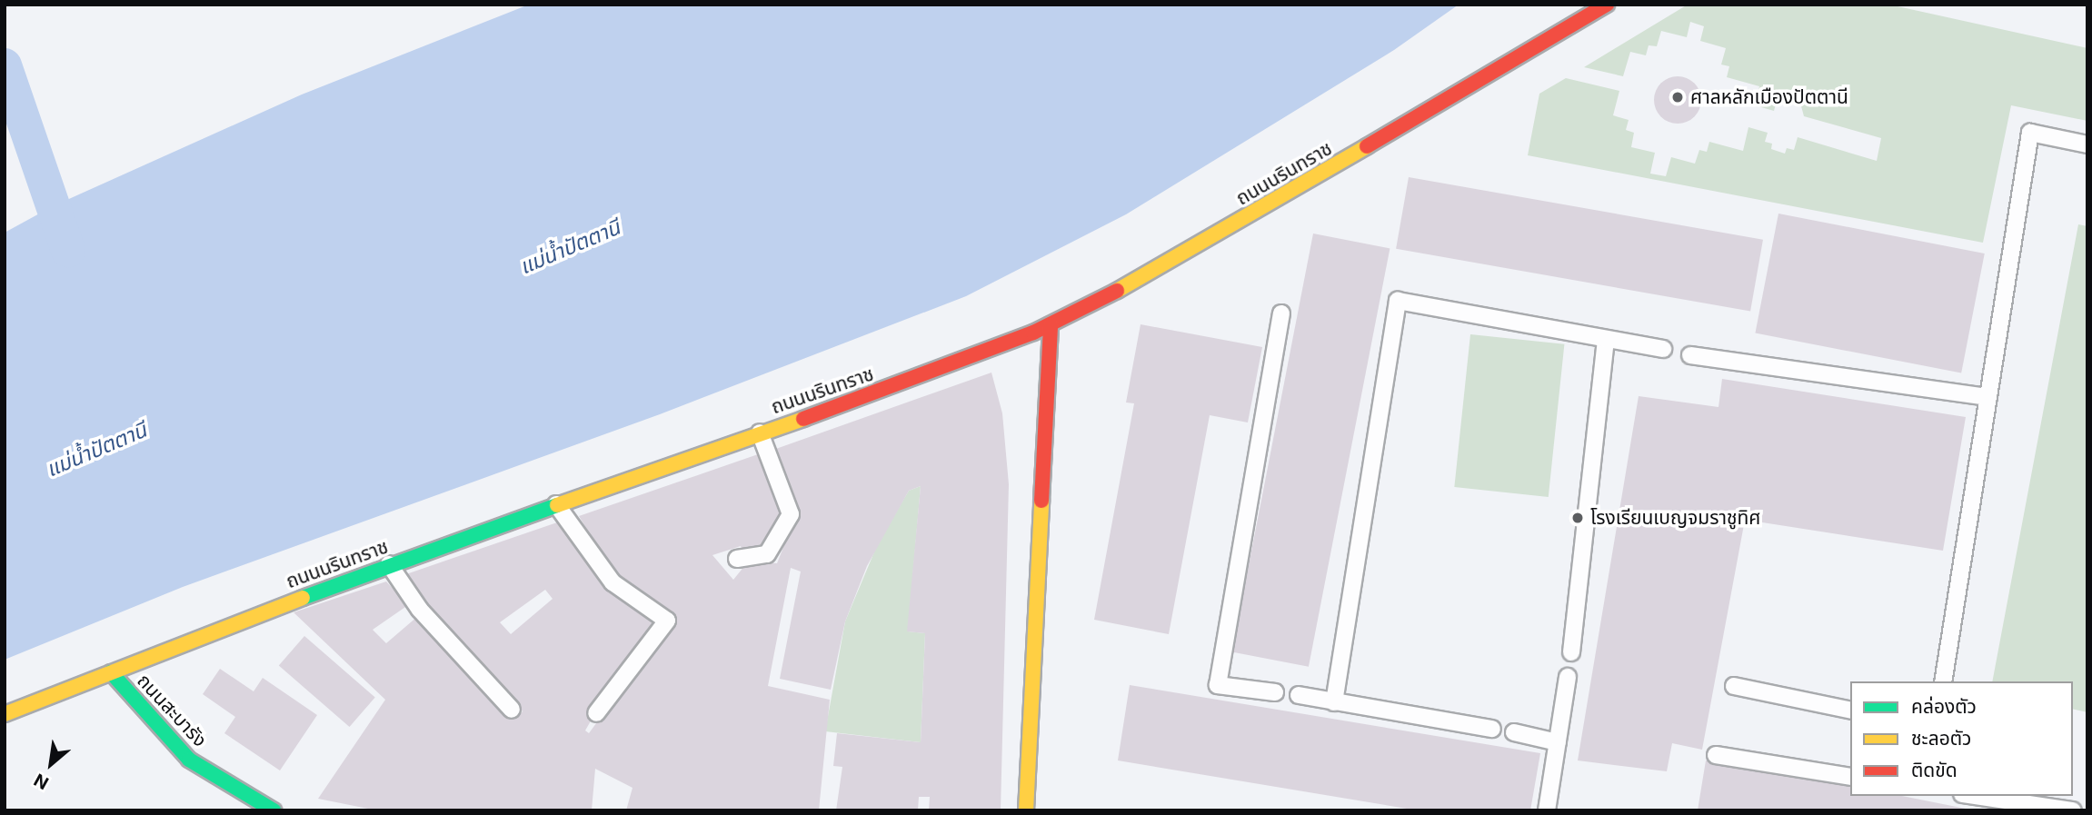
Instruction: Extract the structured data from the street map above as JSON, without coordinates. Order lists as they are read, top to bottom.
{
  "streets": {
    "street": ["ถนนนรินทราช", "ถนนสะบารัง"]
  },
  "crossings": [
    ["ถนนนรินทราช", "ถนนสะบารัง"]
  ],
  "water": ["แม่น้ำปัตตานี"],
  "places": ["ศาลหลักเมืองปัตตานี", "โรงเรียนเบญจมราชูทิศ"],
  "legend": ["คล่องตัว", "ชะลอตัว", "ติดขัด"],
  "north": "bottom left"
}
